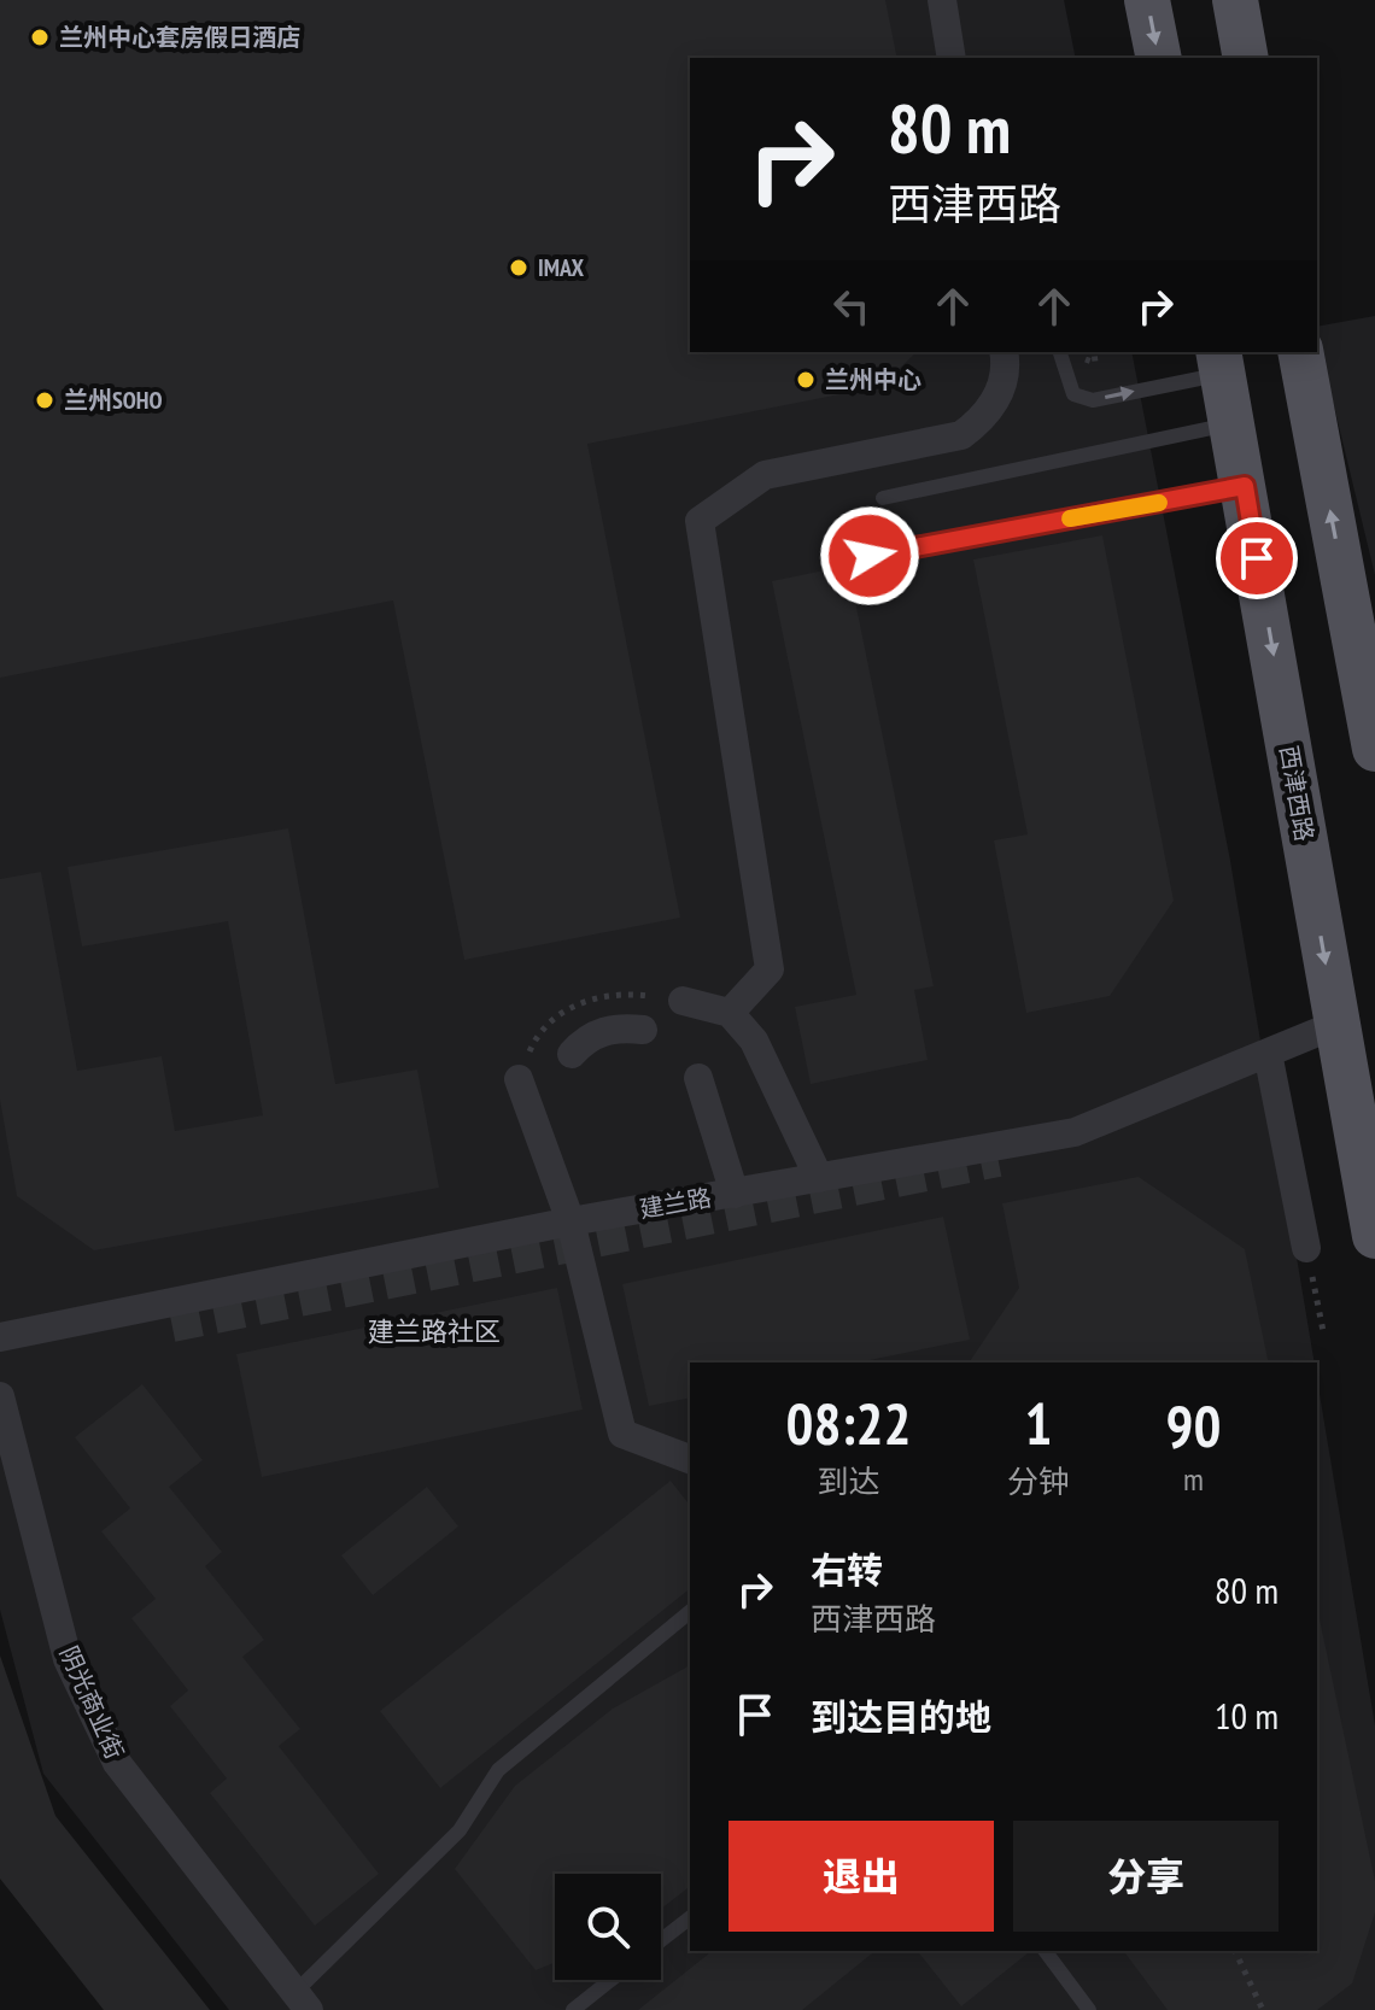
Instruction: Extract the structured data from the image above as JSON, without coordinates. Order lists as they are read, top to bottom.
{
  "streets": {
    "main road": ["西津西路"],
    "street": ["建兰路", "阴光商业街"]
  },
  "crossings": [
    ["西津西路", "建兰路"]
  ],
  "districts": ["建兰路社区"],
  "places": [
    "兰州中心套房假日酒店",
    "IMAX",
    "兰州中心",
    "兰州SOHO"
  ],
  "page": {
    "turn": ["80 m", "西津西路"],
    "eta": [
      "08:22",
      "到达",
      "1",
      "分钟",
      "90",
      "m"
    ],
    "list": [
      {
        "name": "右转",
        "note": "西津西路",
        "value": "80 m"
      },
      {
        "name": "到达目的地",
        "value": "10 m"
      }
    ],
    "buttons": ["退出", "分享"]
  }
}
